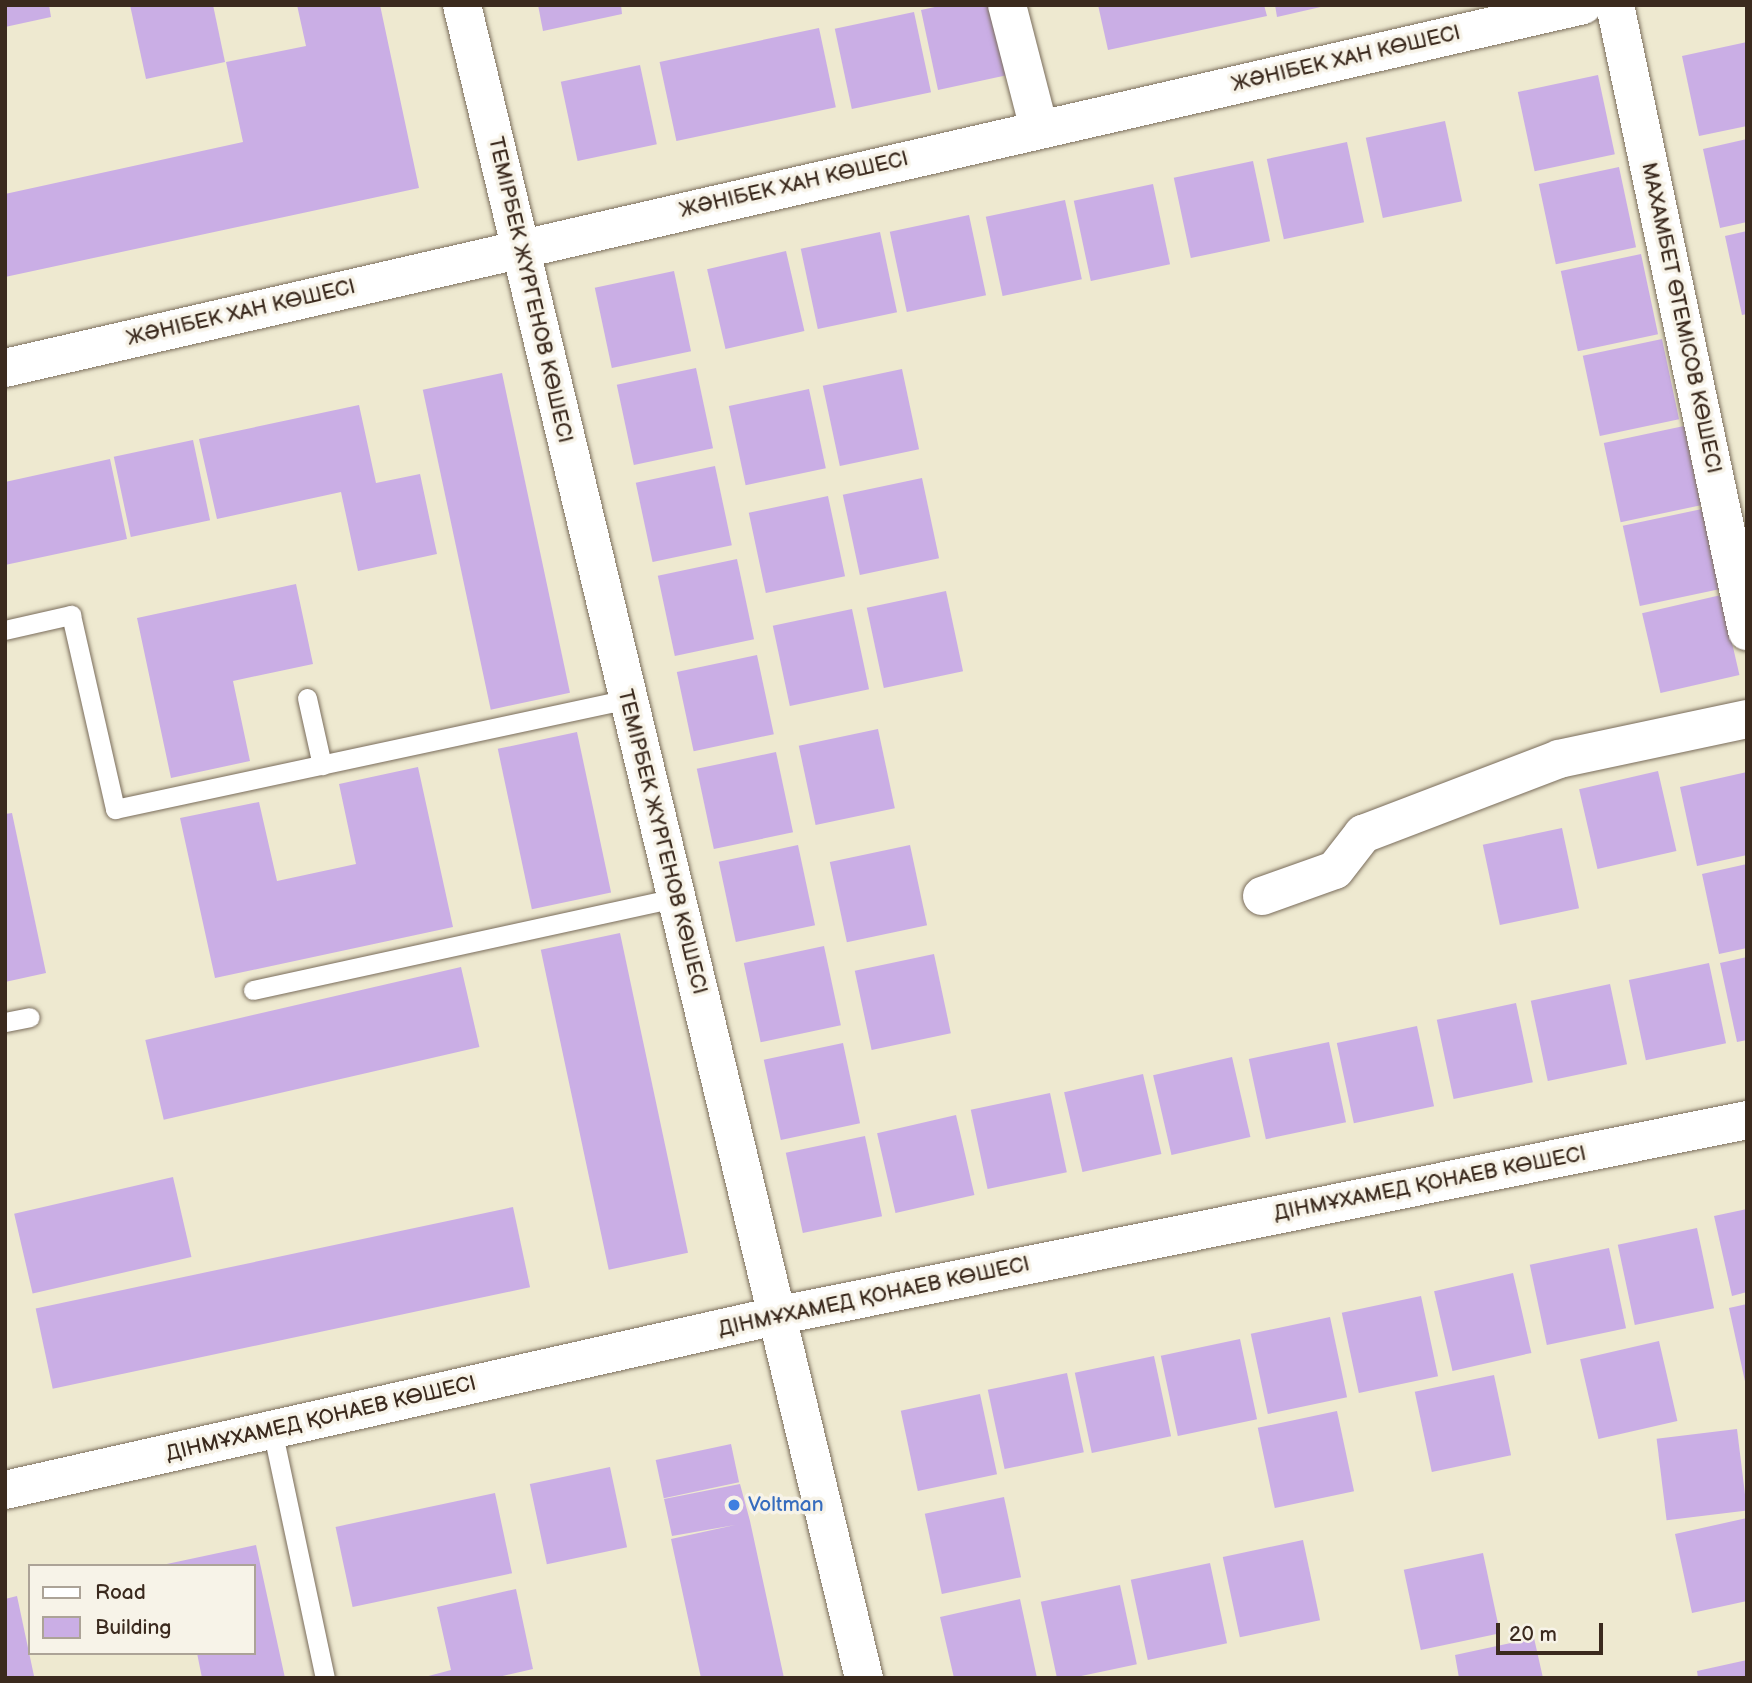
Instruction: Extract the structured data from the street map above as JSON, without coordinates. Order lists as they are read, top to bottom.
{
  "streets": {
    "street": [
      "ЖӘНІБЕК ХАН КӨШЕСІ",
      "ТЕМІРБЕК ЖҮРГЕНОВ КӨШЕСІ",
      "МАХАМБЕТ ӨТЕМІСОВ КӨШЕСІ",
      "ДІНМҰХАМЕД ҚОНАЕВ КӨШЕСІ"
    ]
  },
  "crossings": [
    ["ЖӘНІБЕК ХАН КӨШЕСІ", "ТЕМІРБЕК ЖҮРГЕНОВ КӨШЕСІ"],
    ["ТЕМІРБЕК ЖҮРГЕНОВ КӨШЕСІ", "ДІНМҰХАМЕД ҚОНАЕВ КӨШЕСІ"]
  ],
  "places": ["Voltman"],
  "legend": ["Road", "Building"],
  "scale_bar": "20 m"
}
